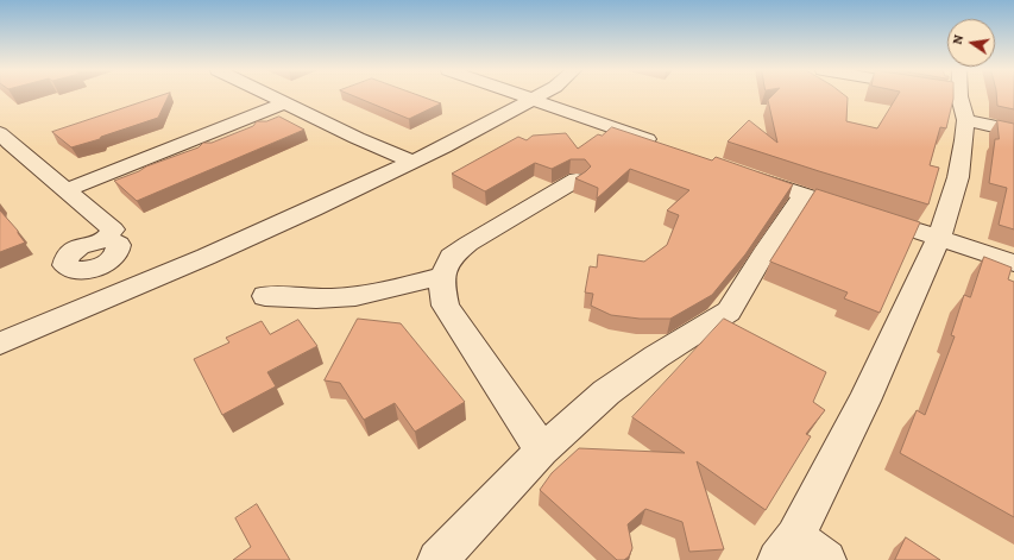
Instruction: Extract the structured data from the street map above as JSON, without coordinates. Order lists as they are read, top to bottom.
{
  "north": "left"
}
